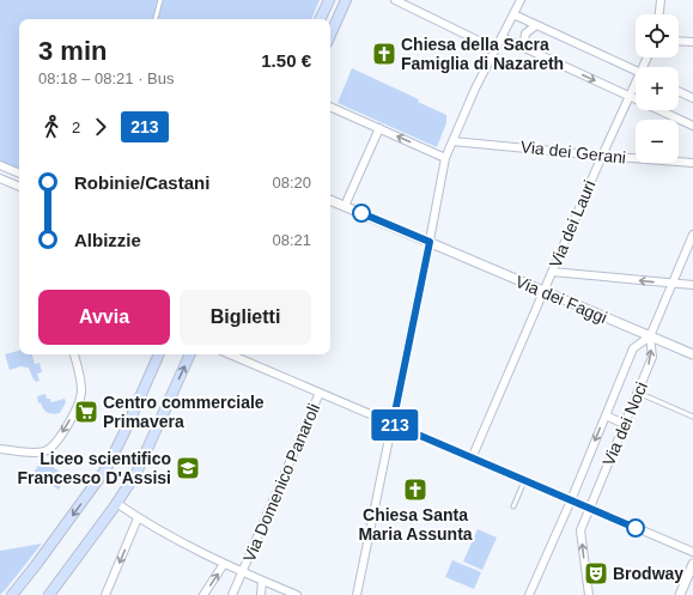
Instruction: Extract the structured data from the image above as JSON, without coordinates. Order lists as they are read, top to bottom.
{
  "streets": {
    "street": [
      "Via dei Gerani",
      "Via dei Lauri",
      "Via dei Faggi",
      "Via dei Noci",
      "Via Domenico Panaroli"
    ]
  },
  "crossings": [
    ["Via dei Gerani", "Via dei Lauri"],
    ["Via dei Lauri", "Via dei Faggi"],
    ["Via dei Faggi", "Via dei Noci"]
  ],
  "places": {
    "church": ["Chiesa della Sacra Famiglia di Nazareth", "Chiesa Santa Maria Assunta"],
    "supermarket": ["Centro commerciale Primavera"],
    "school or university": ["Liceo scientifico Francesco D'Assisi"],
    "theatre": ["Brodway"]
  },
  "lines": ["bus line 213"],
  "page": {
    "on_map": "213",
    "map_buttons": ["+", "−"],
    "heading": ["3 min", "08:18 – 08:21 · Bus", "1.50 €"],
    "legs": ["2", "213"],
    "list": [
      {
        "name": "Robinie/Castani",
        "value": "08:20"
      },
      {
        "name": "Albizzie",
        "value": "08:21"
      }
    ],
    "buttons": ["Avvia", "Biglietti"]
  }
}
